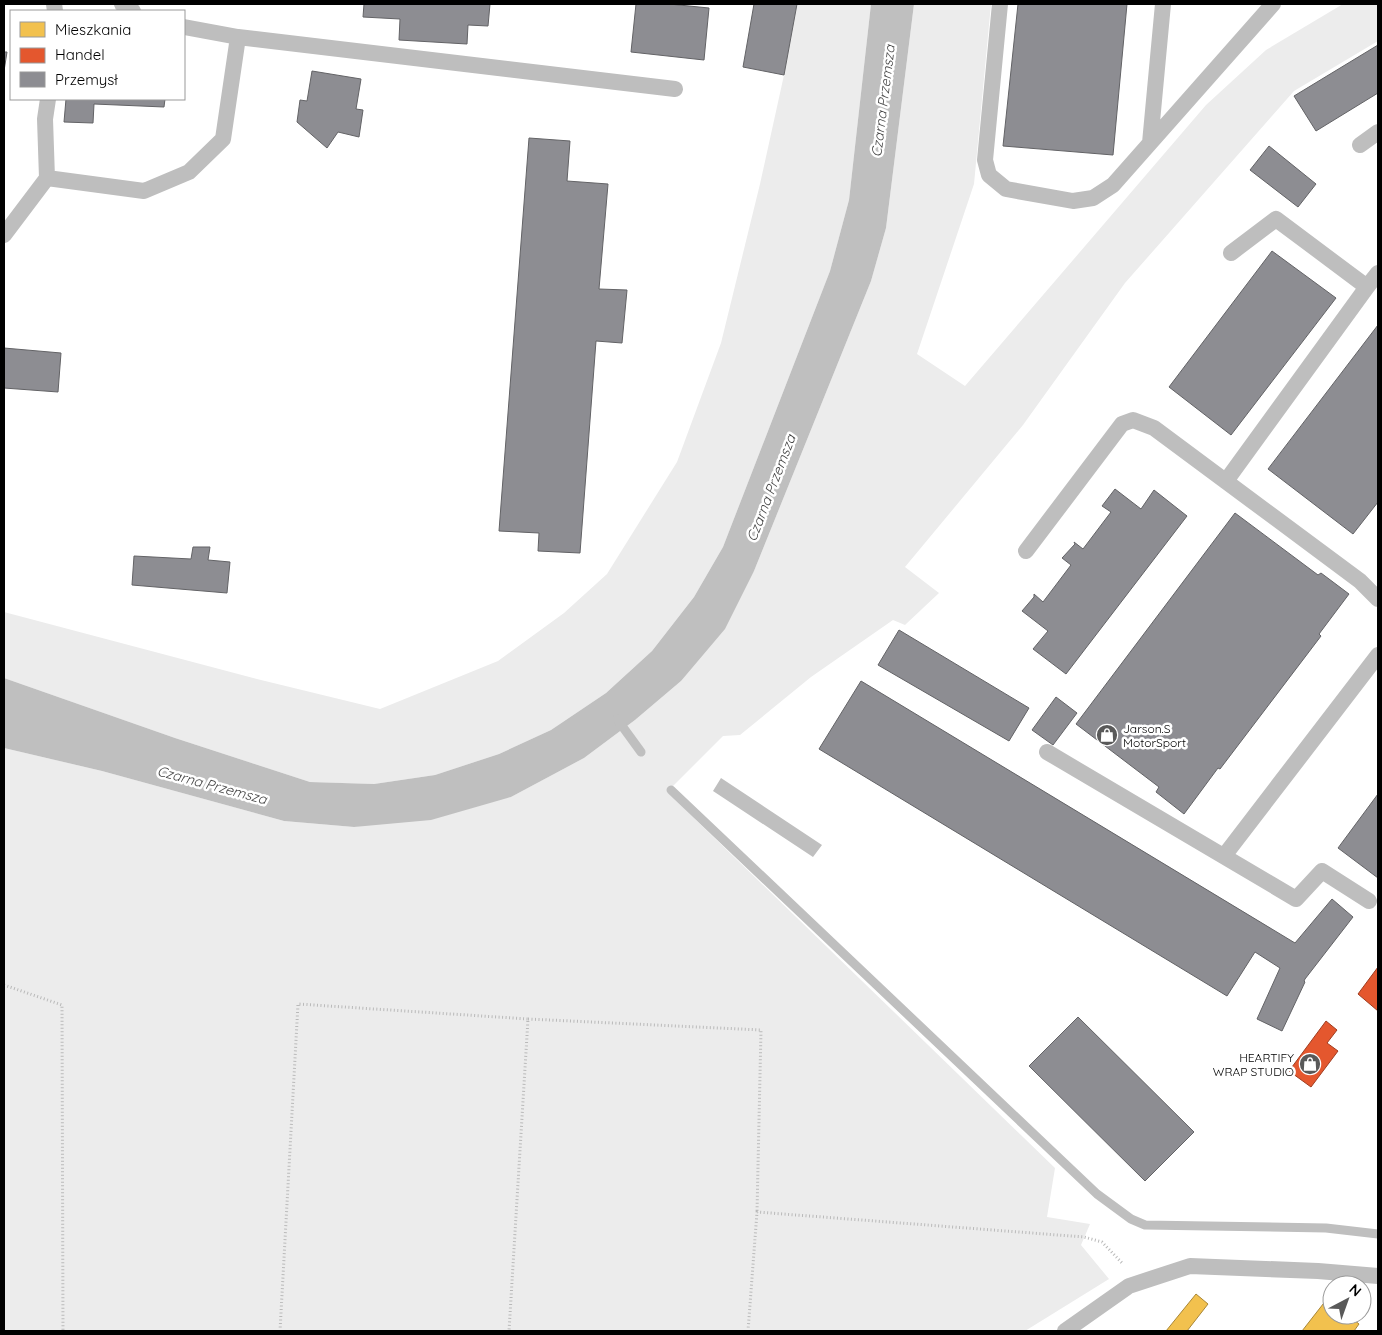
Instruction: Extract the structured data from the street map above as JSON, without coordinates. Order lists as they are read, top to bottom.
{
  "water": ["Czarna Przemsza"],
  "places": {
    "shop": ["Jarson.S MotorSport", "HEARTIFY WRAP STUDIO"]
  },
  "legend": ["Mieszkania", "Handel", "Przemysł"],
  "north": "top right"
}
